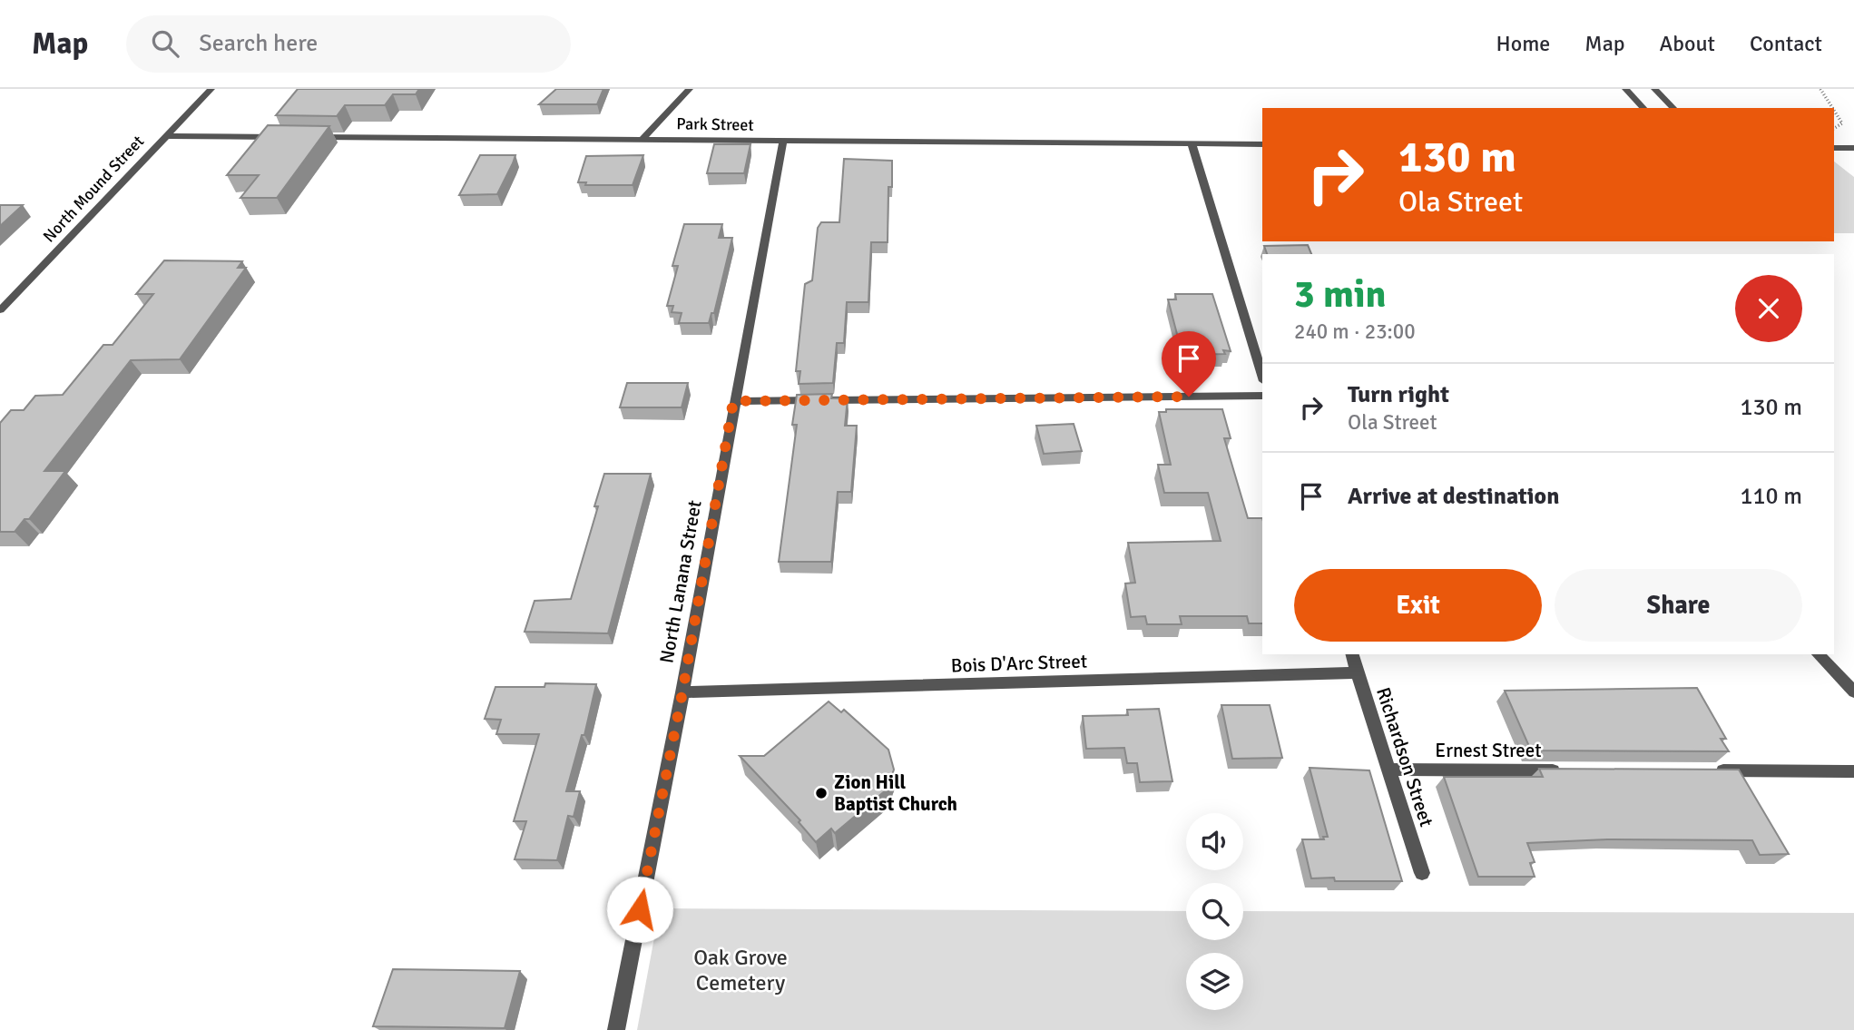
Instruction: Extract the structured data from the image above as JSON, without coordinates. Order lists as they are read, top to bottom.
{
  "streets": {
    "street": [
      "Park Street",
      "North Mound Street",
      "North Lanana Street",
      "Bois D'Arc Street",
      "Ernest Street",
      "Richardson Street"
    ]
  },
  "crossings": [
    ["Park Street", "North Lanana Street"],
    ["North Lanana Street", "Bois D'Arc Street"],
    ["Bois D'Arc Street", "Richardson Street"],
    ["Ernest Street", "Richardson Street"]
  ],
  "parks": ["Oak Grove Cemetery"],
  "places": ["Zion Hill Baptist Church"],
  "page": {
    "header": "Map",
    "search": "Search here",
    "nav": [
      "Home",
      "Map",
      "About",
      "Contact"
    ],
    "turn": ["130 m", "Ola Street"],
    "heading": ["3 min", "240 m · 23:00"],
    "list": [
      {
        "name": "Turn right",
        "note": "Ola Street",
        "value": "130 m"
      },
      {
        "name": "Arrive at destination",
        "value": "110 m"
      }
    ],
    "buttons": ["Exit", "Share"]
  }
}
